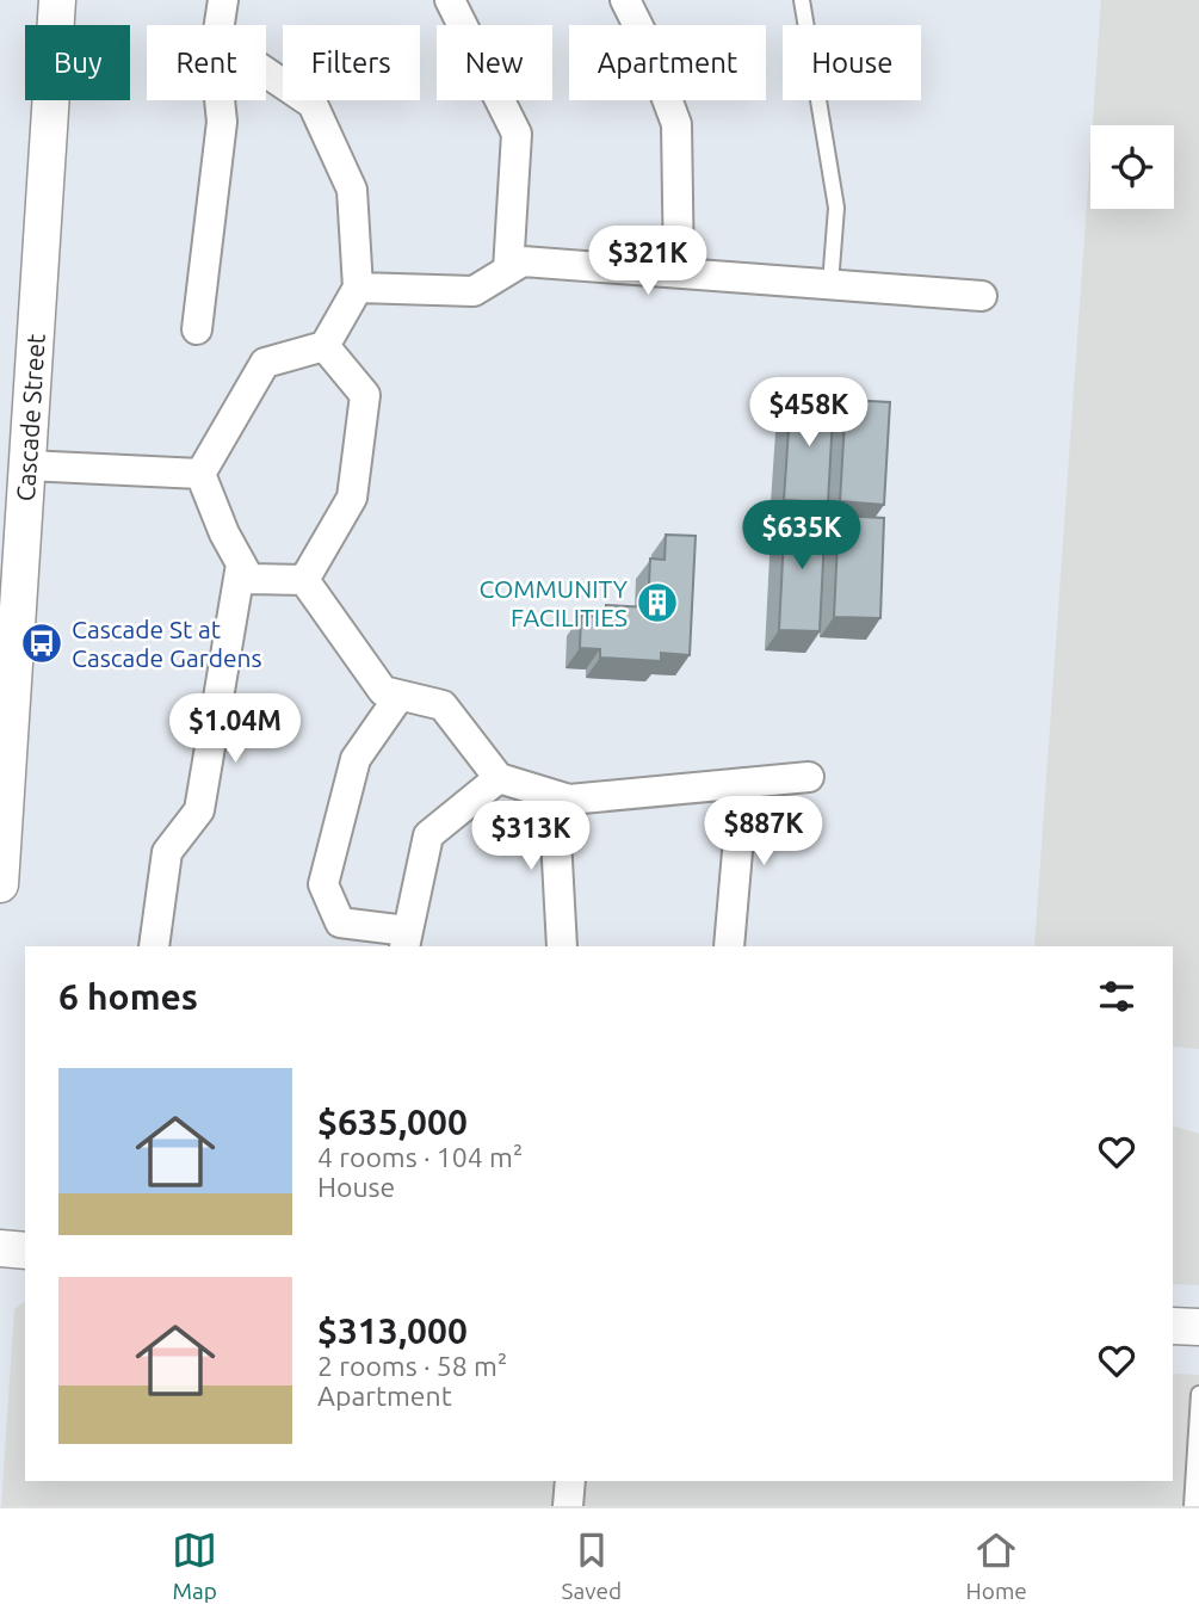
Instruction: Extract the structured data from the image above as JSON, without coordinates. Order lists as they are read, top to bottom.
{
  "streets": {
    "street": ["Cascade Street"]
  },
  "places": {
    "building": ["COMMUNITY FACILITIES"],
    "bus stop": ["Cascade St at Cascade Gardens"]
  },
  "page": {
    "chip": [
      "Buy",
      "Rent",
      "Filters",
      "New",
      "Apartment",
      "House"
    ],
    "price": [
      "$321K",
      "$458K",
      "$635K",
      "$1.04M",
      "$887K",
      "$313K"
    ],
    "heading": "6 homes",
    "list": [
      {
        "name": "$635,000",
        "note": "4 rooms · 104 m² · House"
      },
      {
        "name": "$313,000",
        "note": "2 rooms · 58 m² · Apartment"
      }
    ],
    "tabs": ["Map", "Saved", "Home"]
  }
}
